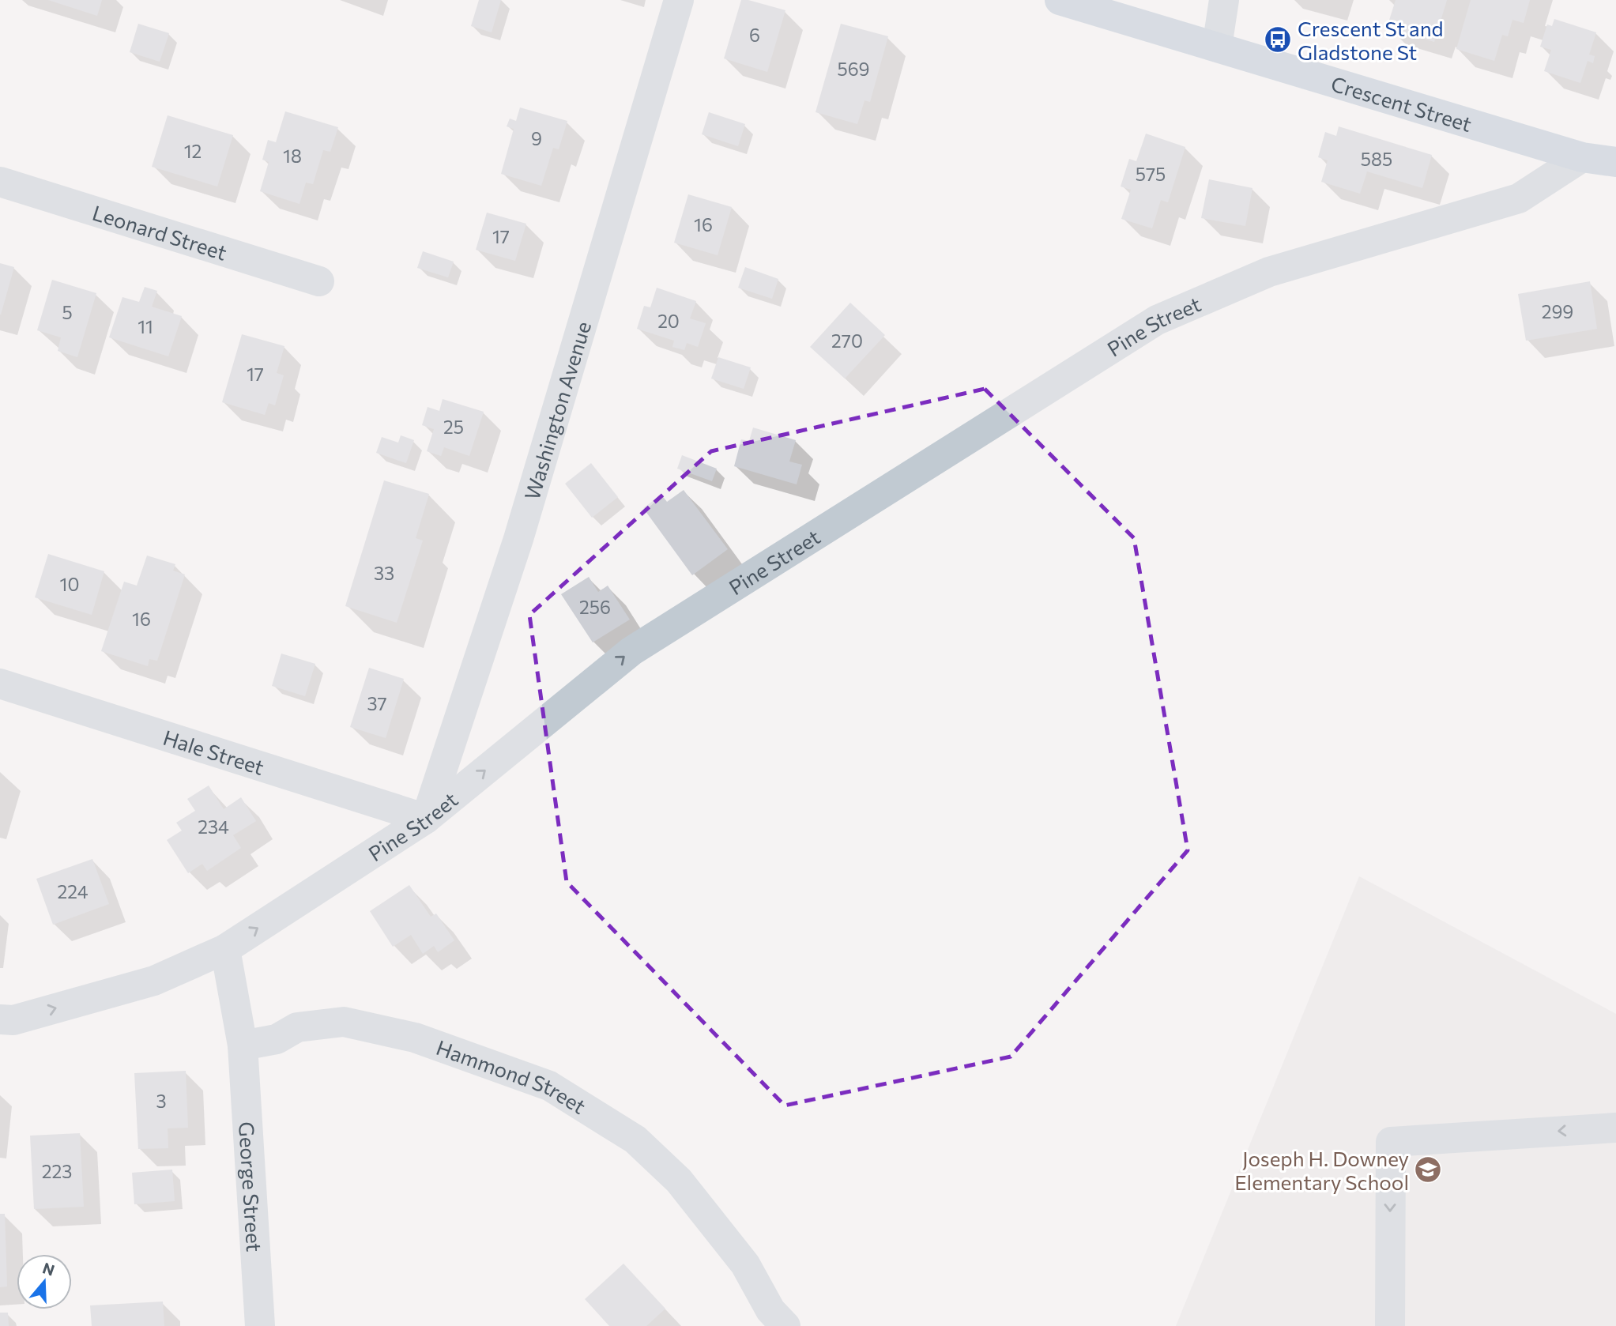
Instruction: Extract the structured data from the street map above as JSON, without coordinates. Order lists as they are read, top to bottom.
{
  "streets": {
    "main road": ["Crescent Street"],
    "street": [
      "Leonard Street",
      "Pine Street",
      "Washington Avenue",
      "Hale Street",
      "Hammond Street",
      "George Street"
    ]
  },
  "crossings": [
    ["Crescent Street", "Pine Street"],
    ["Pine Street", "Washington Avenue"],
    ["Pine Street", "Hale Street"],
    ["Washington Avenue", "Hale Street"],
    ["Hammond Street", "George Street"]
  ],
  "one_way": ["Pine Street"],
  "places": {
    "bus stop": ["Crescent St and Gladstone St"],
    "school or university": ["Joseph H. Downey Elementary School"]
  },
  "house_numbers": [
    "6",
    "569",
    "9",
    "12",
    "18",
    "585",
    "575",
    "16",
    "17",
    "299",
    "5",
    "20",
    "11",
    "270",
    "17",
    "25",
    "33",
    "10",
    "256",
    "16",
    "37",
    "234",
    "224",
    "3",
    "223"
  ],
  "north": "top"
}
